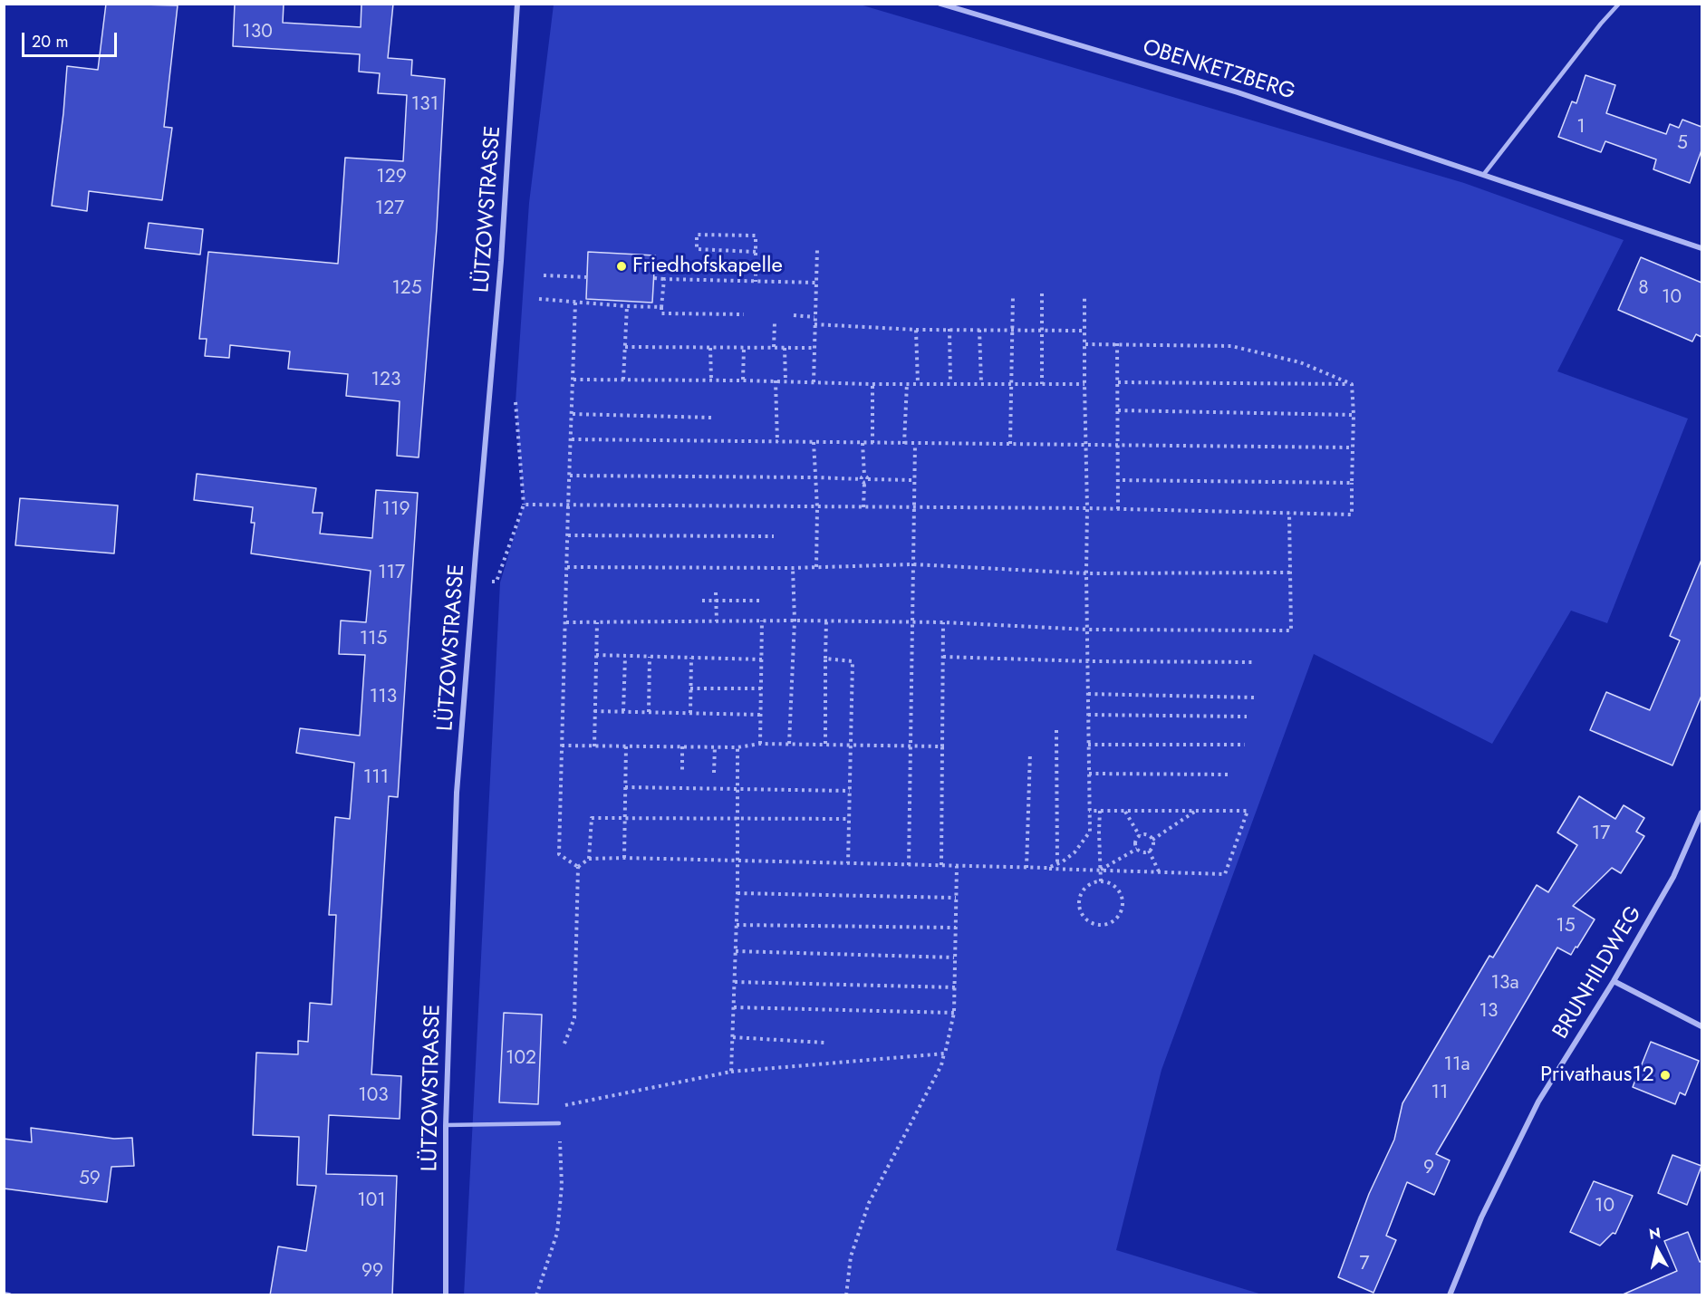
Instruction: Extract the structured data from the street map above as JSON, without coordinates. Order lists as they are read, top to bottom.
{
  "streets": {
    "street": ["OBENKETZBERG", "LÜTZOWSTRASSE", "BRUNHILDWEG"]
  },
  "places": ["Friedhofskapelle", "Privathaus12"],
  "house_numbers": [
    "130",
    "131",
    "1",
    "5",
    "129",
    "127",
    "125",
    "8",
    "10",
    "123",
    "119",
    "117",
    "115",
    "113",
    "111",
    "17",
    "15",
    "13a",
    "13",
    "102",
    "11a",
    "11",
    "103",
    "9",
    "59",
    "101",
    "10",
    "7",
    "99"
  ],
  "scale_bar": "20 m",
  "north": "top"
}
